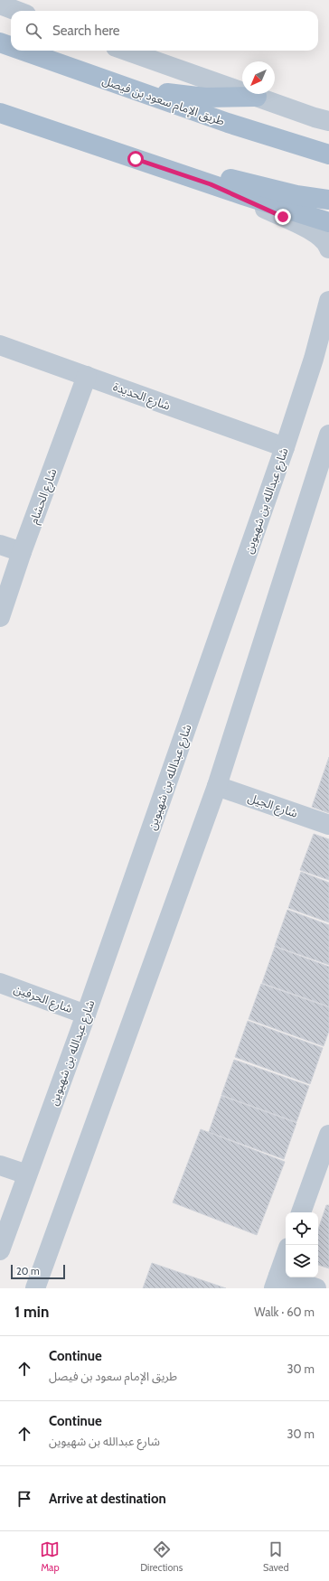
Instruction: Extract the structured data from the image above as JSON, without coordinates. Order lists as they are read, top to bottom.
{
  "streets": {
    "main road": ["طريق الإمام سعود بن فيصل"],
    "street": [
      "شارع الحديدة",
      "شارع الحشام",
      "شارع عبدالله بن شهيوين",
      "شارع الجيل",
      "شارع الحرفين"
    ]
  },
  "crossings": [
    ["شارع الحديدة", "شارع الحشام"],
    ["شارع الحديدة", "شارع عبدالله بن شهيوين"],
    ["شارع عبدالله بن شهيوين", "شارع الحرفين"]
  ],
  "scale_bar": "20 m",
  "north": "bottom left",
  "page": {
    "search": "Search here",
    "scale": "20 m",
    "heading": ["1 min", "Walk · 60 m"],
    "list": [
      ["Continue", "طريق الإمام سعود بن فيصل", "30 m"],
      ["Continue", "شارع عبدالله بن شهيوين", "30 m"],
      "Arrive at destination"
    ],
    "nav": ["Map", "Directions", "Saved"]
  }
}
